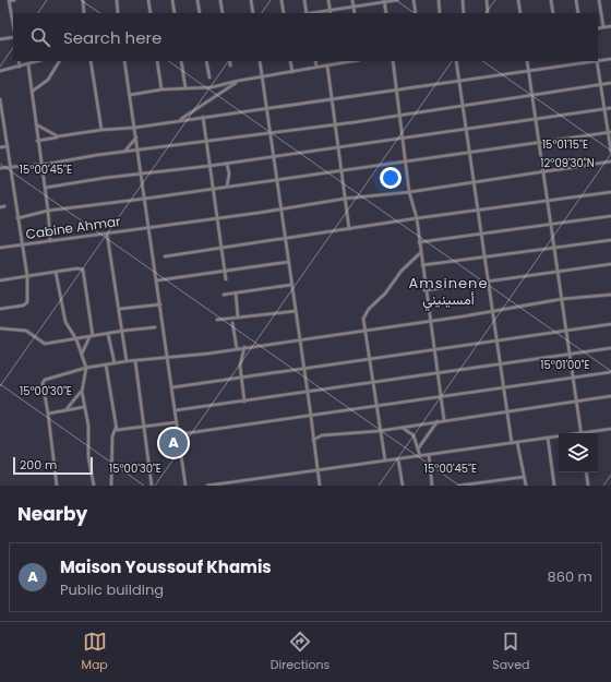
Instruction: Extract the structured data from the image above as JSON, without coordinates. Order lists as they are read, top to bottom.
{
  "streets": {
    "street": ["Cabine Ahmar"]
  },
  "districts": ["Amsinene أمسينيني"],
  "scale_bar": "200 m",
  "page": {
    "search": "Search here",
    "pins": "A",
    "scale": "200 m",
    "heading": "Nearby",
    "list": [
      {
        "mark": "A",
        "name": "Maison Youssouf Khamis",
        "note": "Public building",
        "value": "860 m"
      }
    ],
    "nav": ["Map", "Directions", "Saved"]
  },
  "coordinates": [
    "15°01'15\"E",
    "12°09'30\"N",
    "15°00'45\"E",
    "15°01'00\"E",
    "15°00'30\"E"
  ]
}
